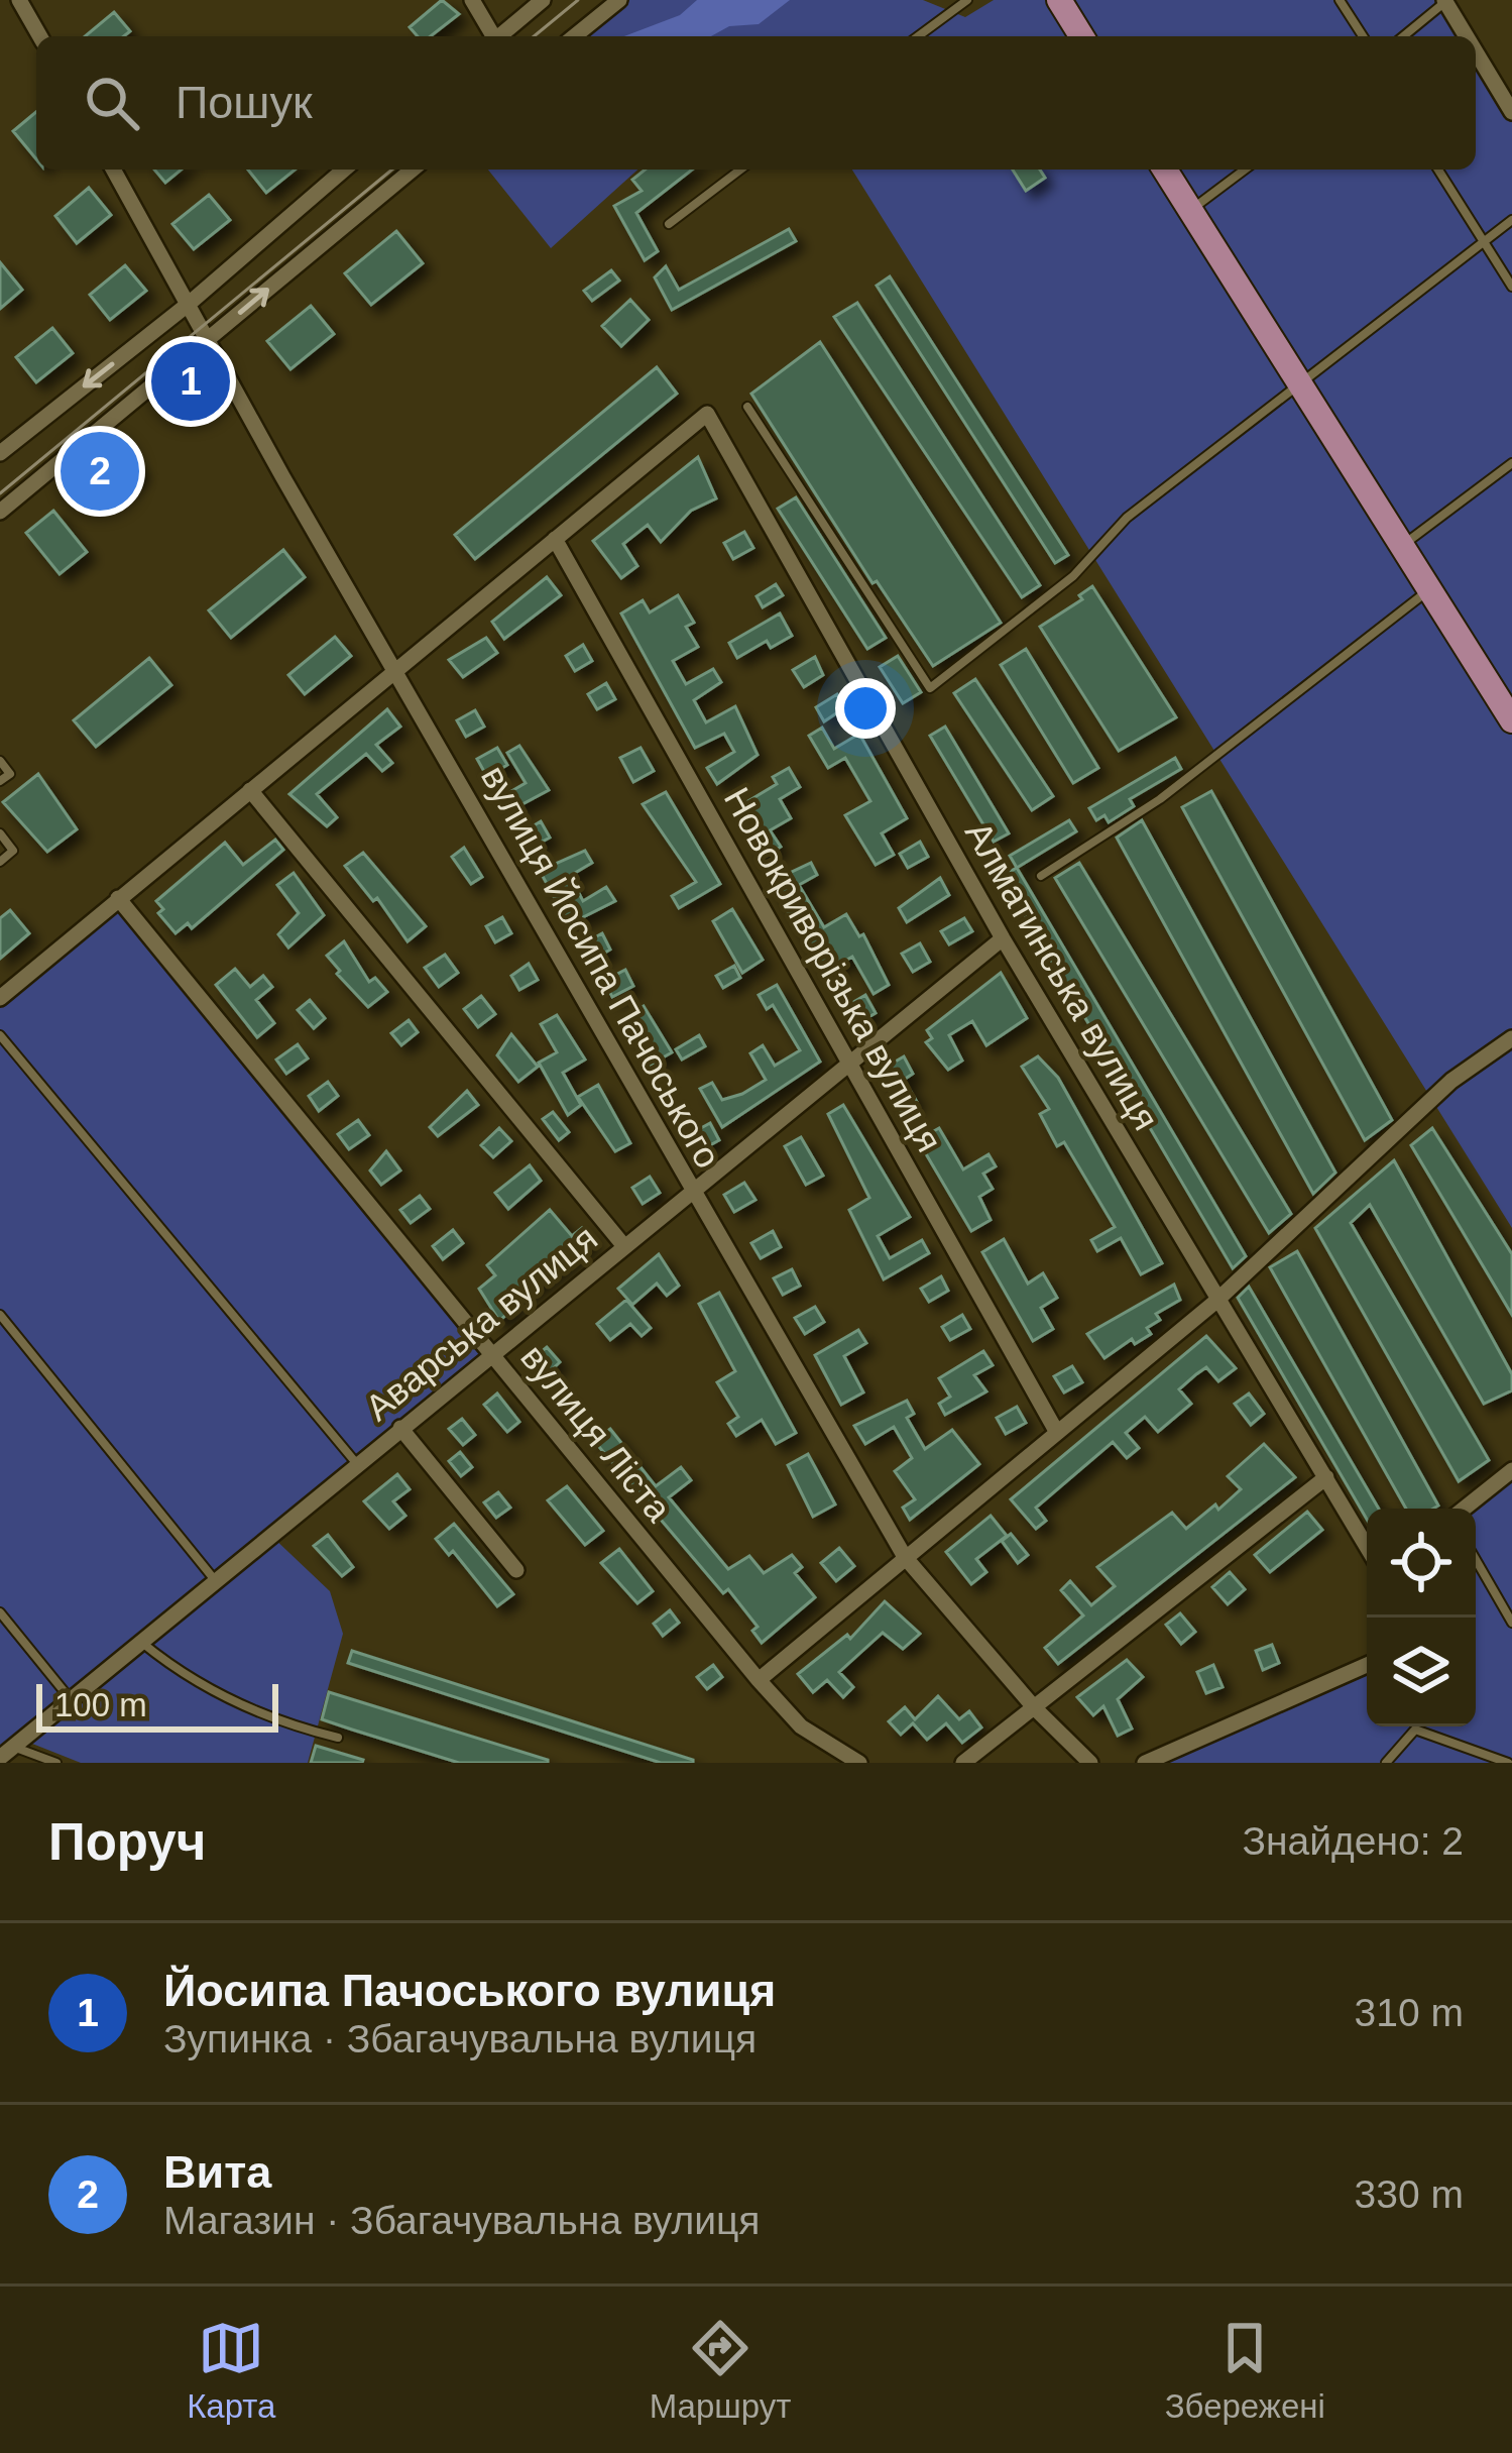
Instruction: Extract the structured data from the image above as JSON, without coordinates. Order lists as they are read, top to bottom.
{
  "streets": {
    "street": [
      "вулиця Йосипа Пачоського",
      "Новокриворізька вулиця",
      "Алматинська вулиця",
      "Аварська вулиця",
      "вулиця Ліста"
    ]
  },
  "crossings": [
    ["вулиця Йосипа Пачоського", "Аварська вулиця"],
    ["Новокриворізька вулиця", "Алматинська вулиця"],
    ["Новокриворізька вулиця", "Аварська вулиця"],
    ["Алматинська вулиця", "Аварська вулиця"],
    ["Аварська вулиця", "вулиця Ліста"]
  ],
  "scale_bar": "100 m",
  "page": {
    "search": "Пошук",
    "pins": ["1", "2"],
    "scale": "100 m",
    "heading": ["Поруч", "Знайдено: 2"],
    "list": [
      {
        "mark": "1",
        "name": "Йосипа Пачоського вулиця",
        "note": "Зупинка · Збагачувальна вулиця",
        "value": "310 m"
      },
      {
        "mark": "2",
        "name": "Вита",
        "note": "Магазин · Збагачувальна вулиця",
        "value": "330 m"
      }
    ],
    "nav": ["Карта", "Маршрут", "Збережені"]
  }
}
